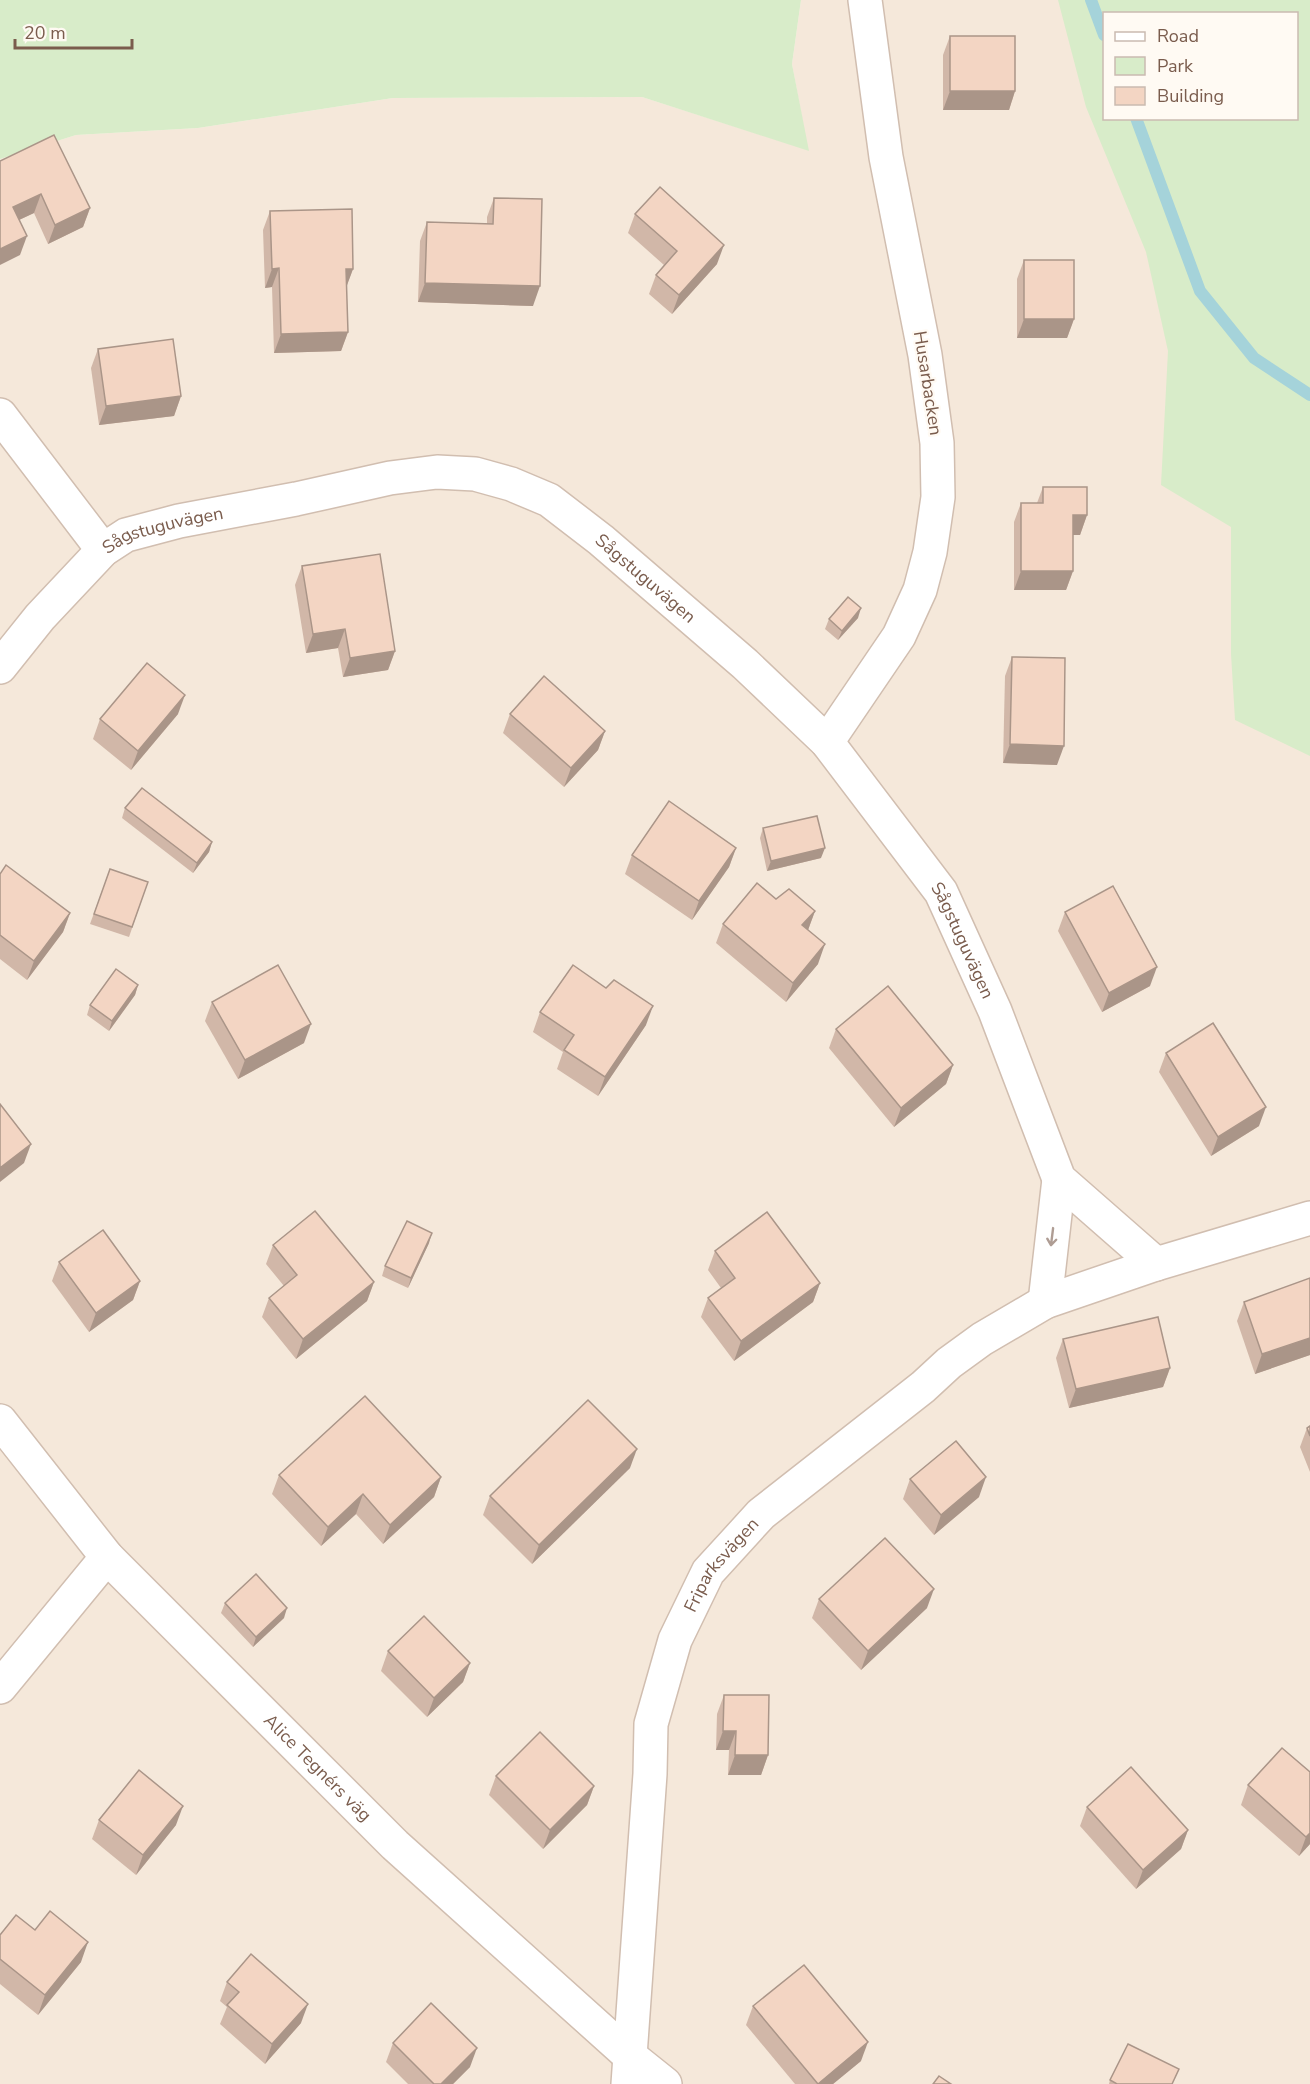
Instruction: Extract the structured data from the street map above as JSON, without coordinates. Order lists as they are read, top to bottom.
{
  "streets": {
    "street": [
      "Husarbacken",
      "Sågstuguvägen",
      "Friparksvägen",
      "Alice Tegnérs väg"
    ]
  },
  "crossings": [
    ["Husarbacken", "Sågstuguvägen"],
    ["Sågstuguvägen", "Friparksvägen"],
    ["Friparksvägen", "Alice Tegnérs väg"]
  ],
  "legend": ["Road", "Park", "Building"],
  "scale_bar": "20 m"
}
